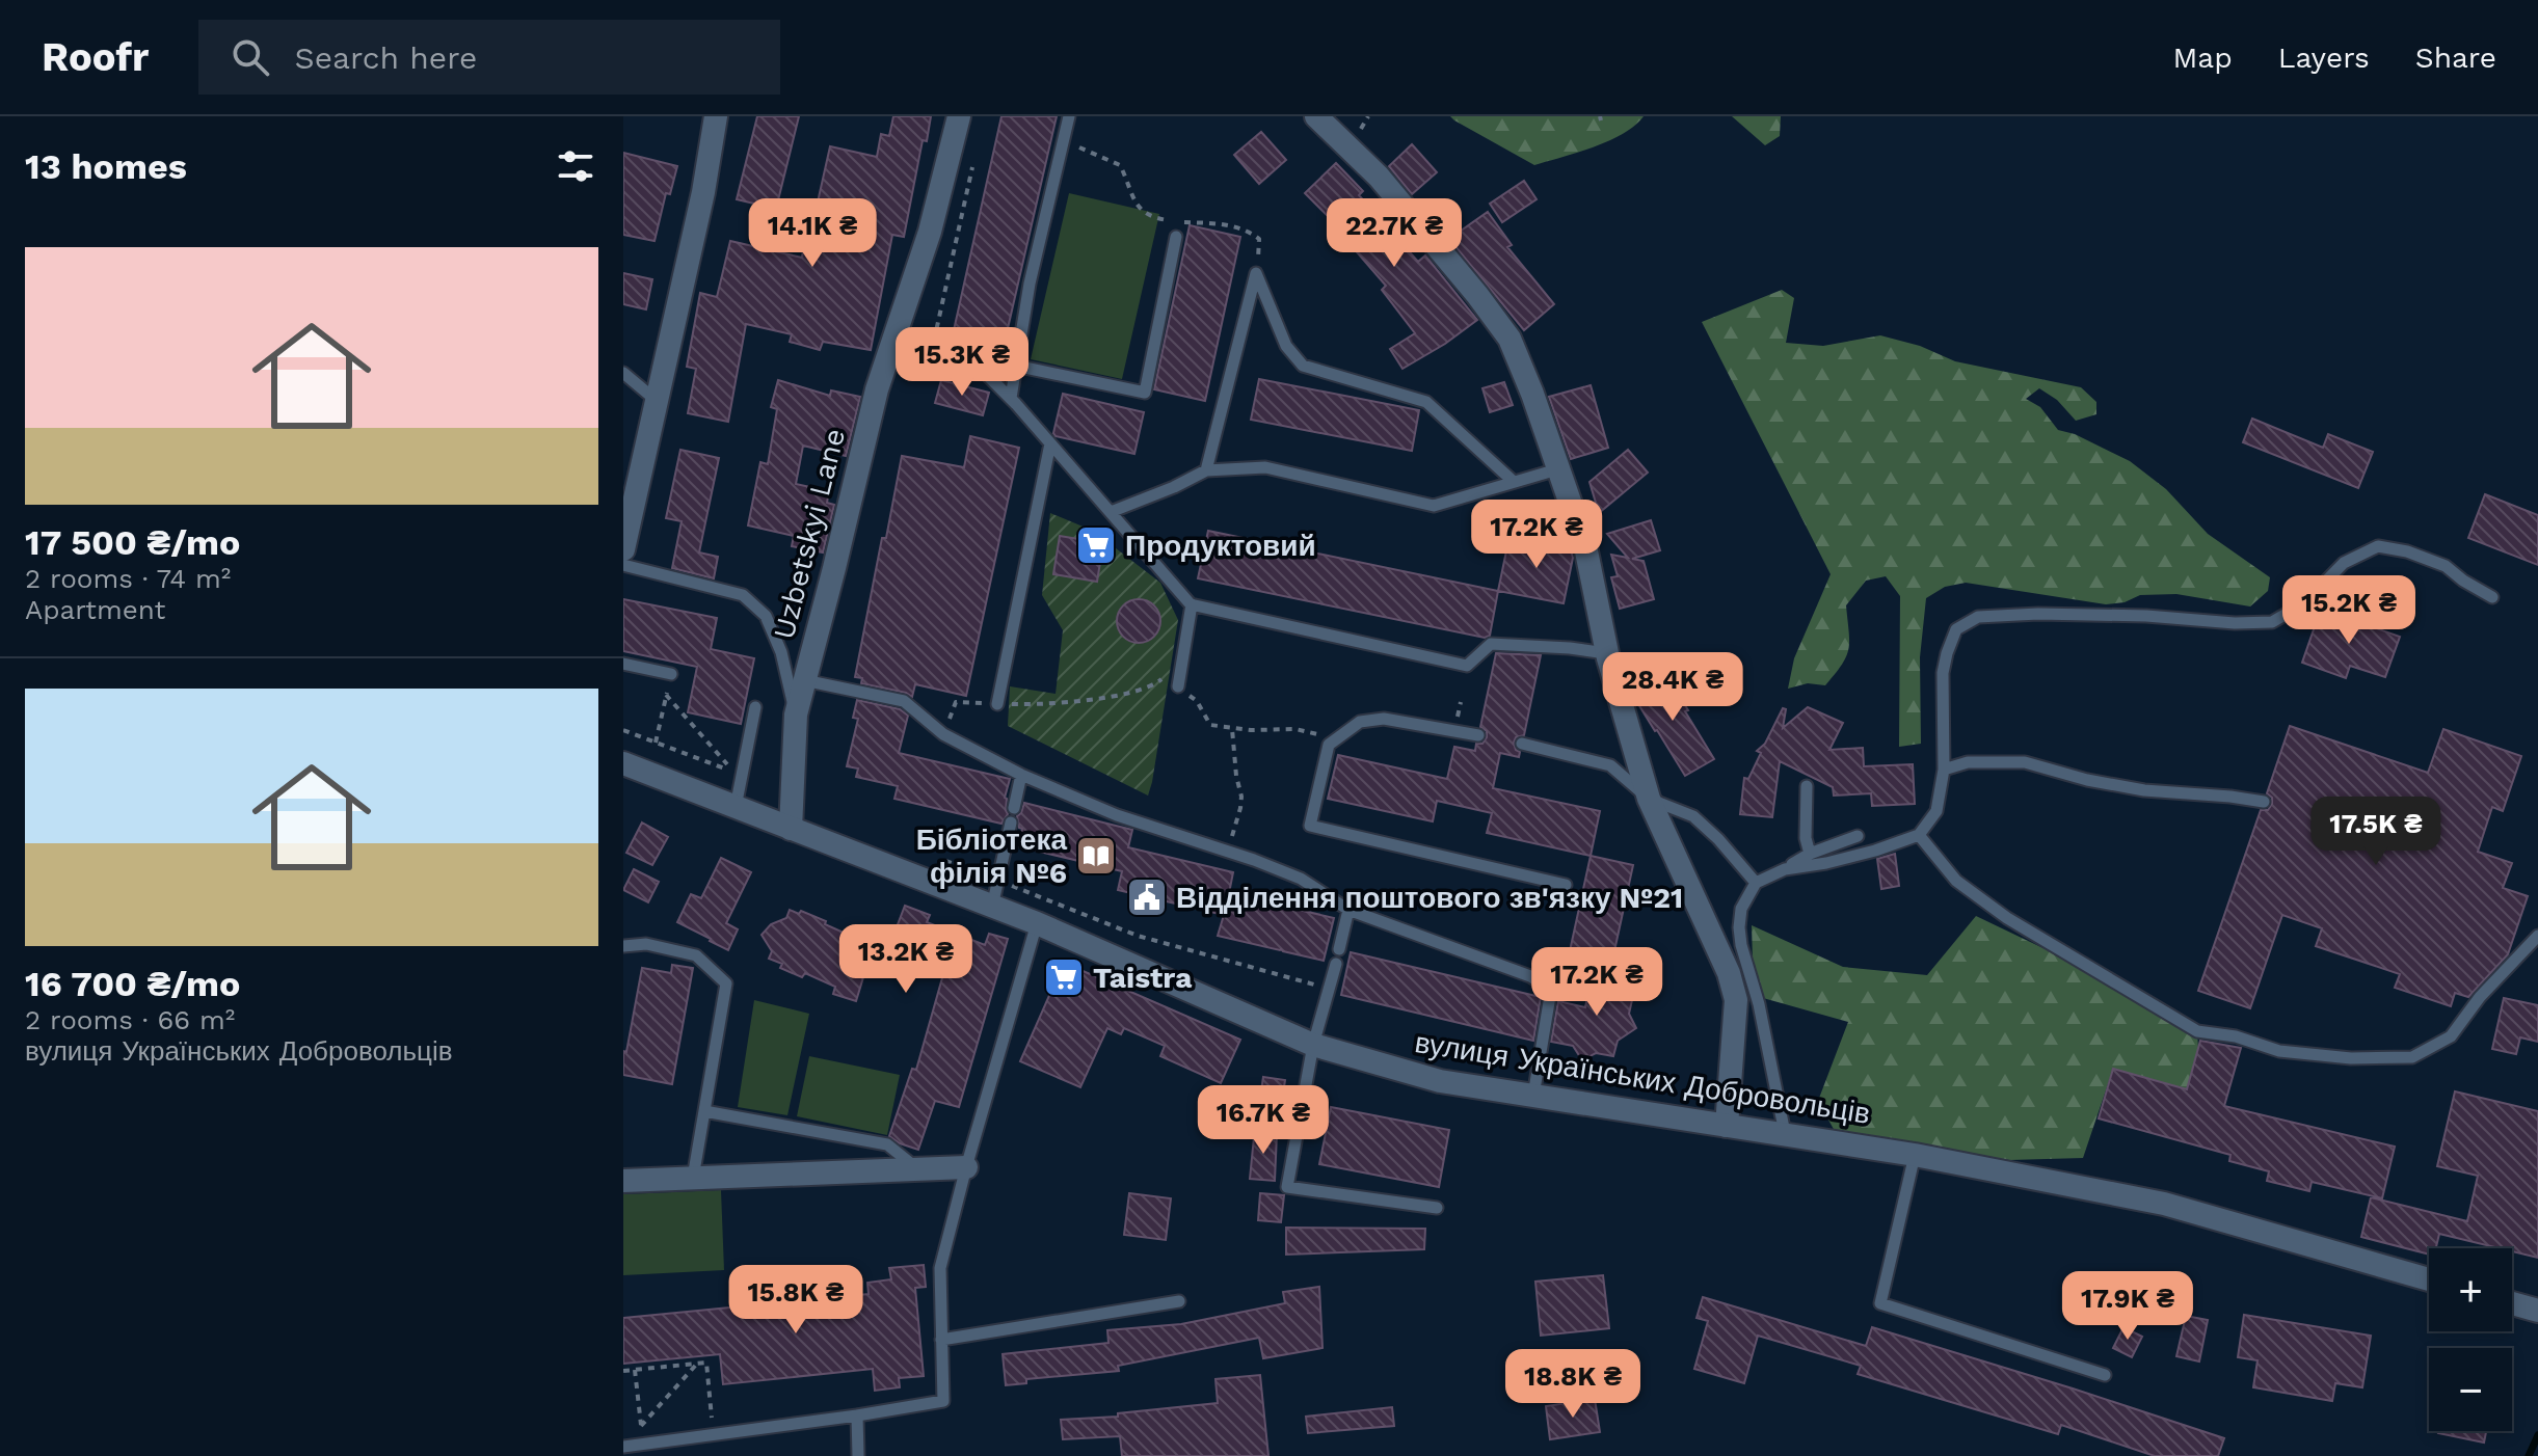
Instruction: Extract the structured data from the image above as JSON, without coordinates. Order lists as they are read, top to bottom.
{
  "streets": {
    "street": ["Uzbetskyi Lane", "вулиця Українських Добровольців"]
  },
  "crossings": [
    ["Uzbetskyi Lane", "вулиця Українських Добровольців"]
  ],
  "places": {
    "supermarket": ["Продуктовий", "Taistra"],
    "library": ["Бібліотека філія №6"],
    "public building": ["Відділення поштового зв'язку №21"]
  },
  "page": {
    "header": "Roofr",
    "search": "Search here",
    "nav": ["Map", "Layers", "Share"],
    "heading": "13 homes",
    "price": [
      "14.1K ₴",
      "22.7K ₴",
      "15.3K ₴",
      "17.2K ₴",
      "15.2K ₴",
      "28.4K ₴",
      "17.5K ₴",
      "13.2K ₴",
      "17.2K ₴",
      "16.7K ₴",
      "15.8K ₴",
      "17.9K ₴",
      "18.8K ₴"
    ],
    "list": [
      {
        "name": "17 500 ₴/mo",
        "note": "2 rooms · 74 m² · Apartment"
      },
      {
        "name": "16 700 ₴/mo",
        "note": "2 rooms · 66 m² · вулиця Українських Добровольців"
      }
    ],
    "map_buttons": ["+", "−"]
  }
}
